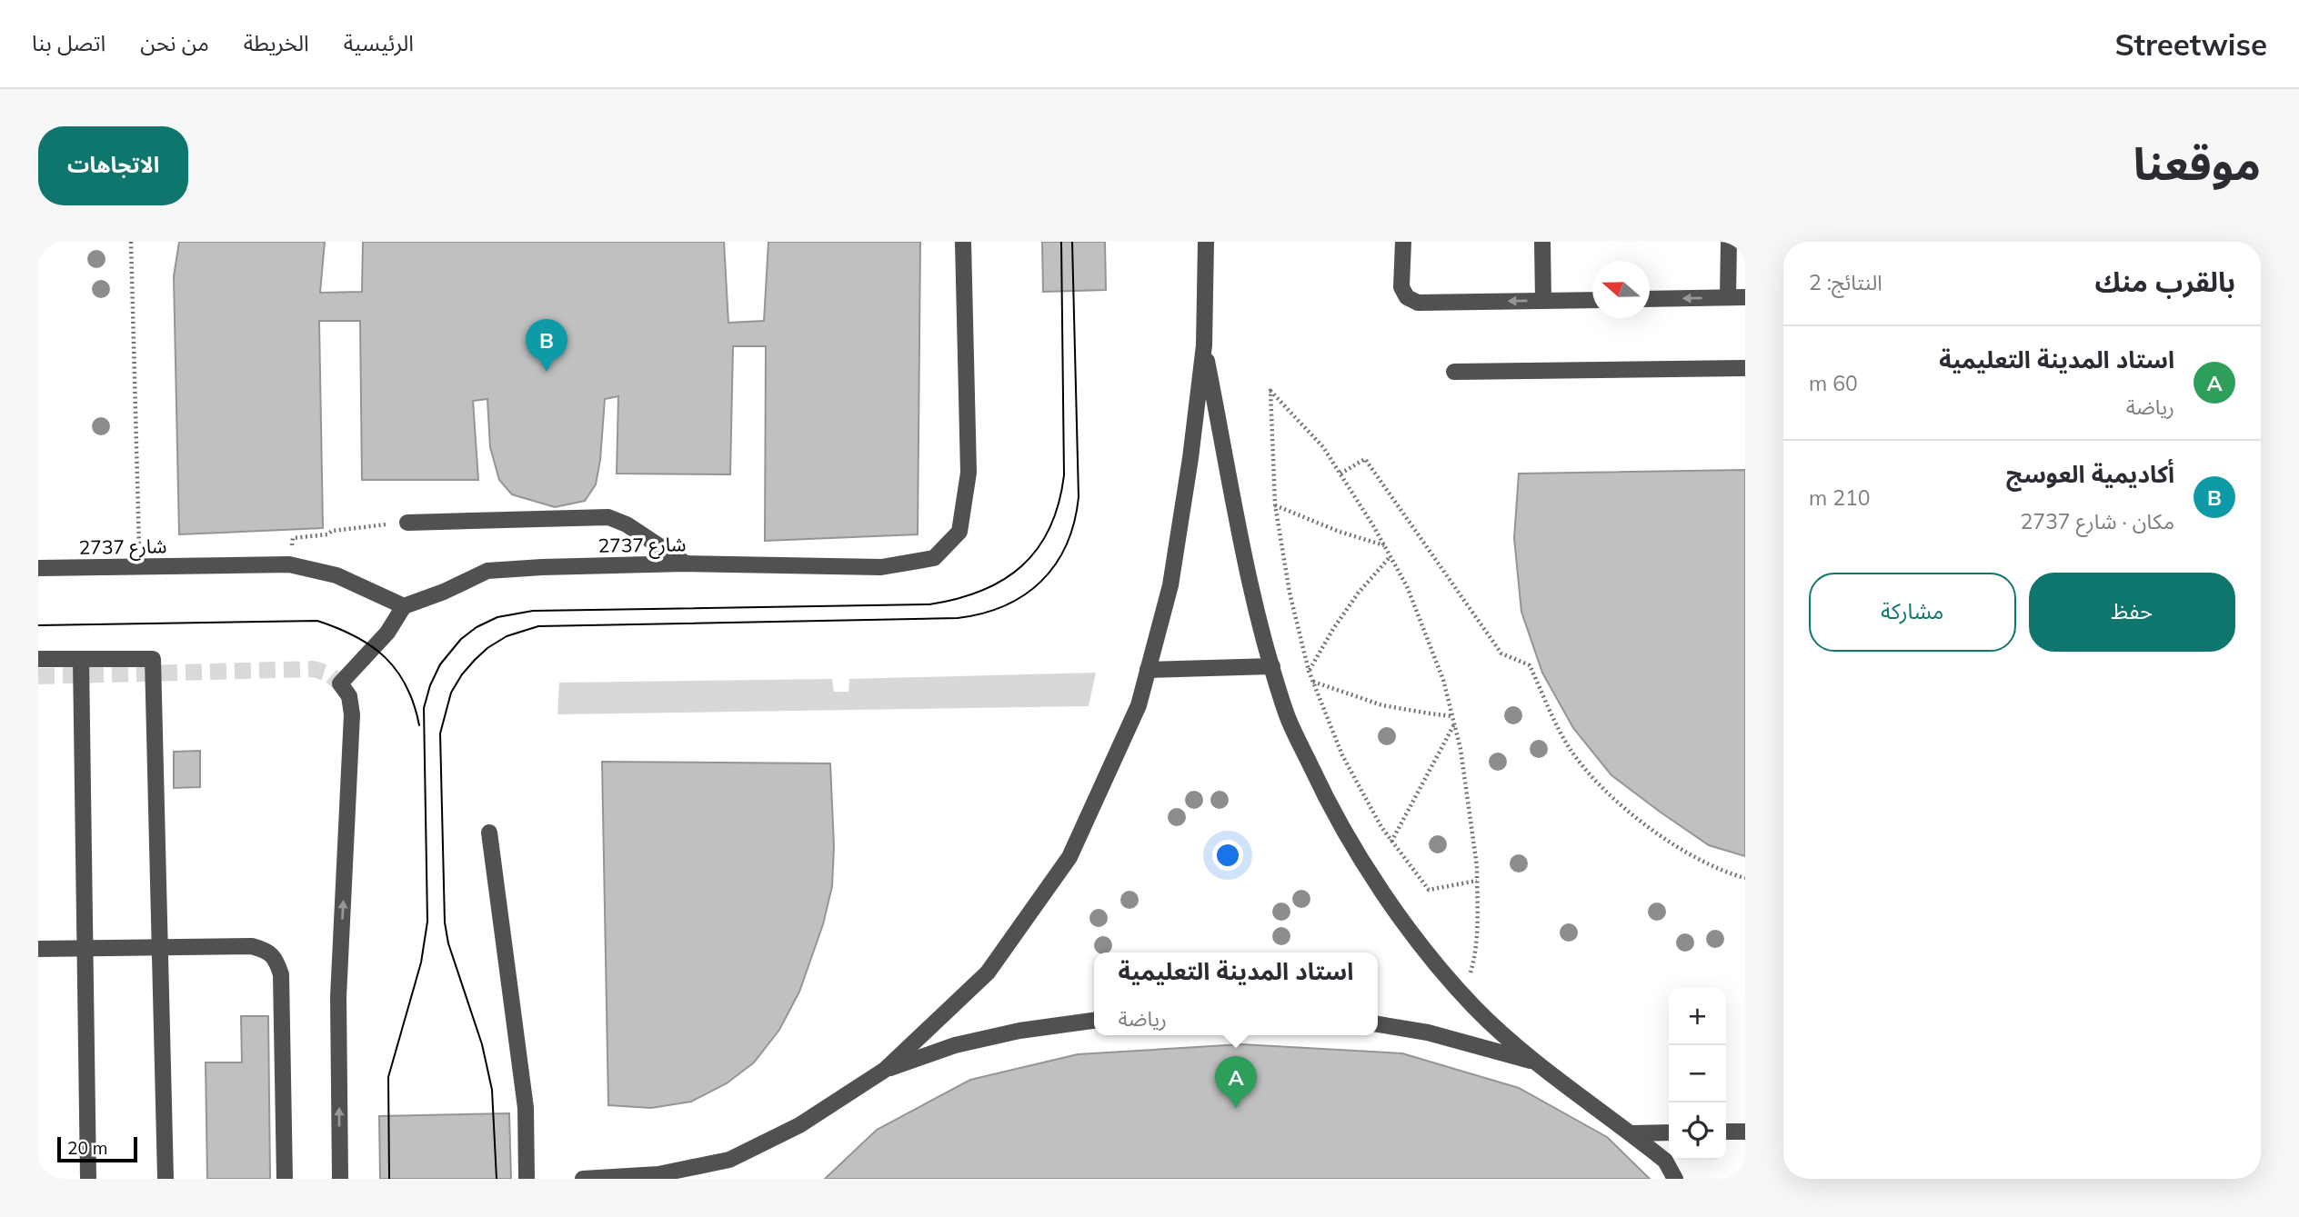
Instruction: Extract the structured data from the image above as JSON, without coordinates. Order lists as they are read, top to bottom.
{
  "streets": {
    "street": ["شارع 2737"]
  },
  "scale_bar": "20 m",
  "north": "left",
  "page": {
    "header": "Streetwise",
    "nav": [
      "الرئيسية",
      "الخريطة",
      "من نحن",
      "اتصل بنا"
    ],
    "title": "موقعنا",
    "buttons": [
      "الاتجاهات",
      ["حفظ", "مشاركة"]
    ],
    "heading": ["بالقرب منك", "النتائج: 2"],
    "pins": ["B", "A"],
    "list": [
      {
        "mark": "A",
        "name": "استاد المدينة التعليمية",
        "note": "رياضة",
        "value": "60 m"
      },
      {
        "mark": "B",
        "name": "أكاديمية العوسج",
        "note": "مكان · شارع 2737",
        "value": "210 m"
      }
    ],
    "popup": ["استاد المدينة التعليمية", "رياضة"],
    "map_buttons": ["+", "−"],
    "scale": "20 m"
  }
}
